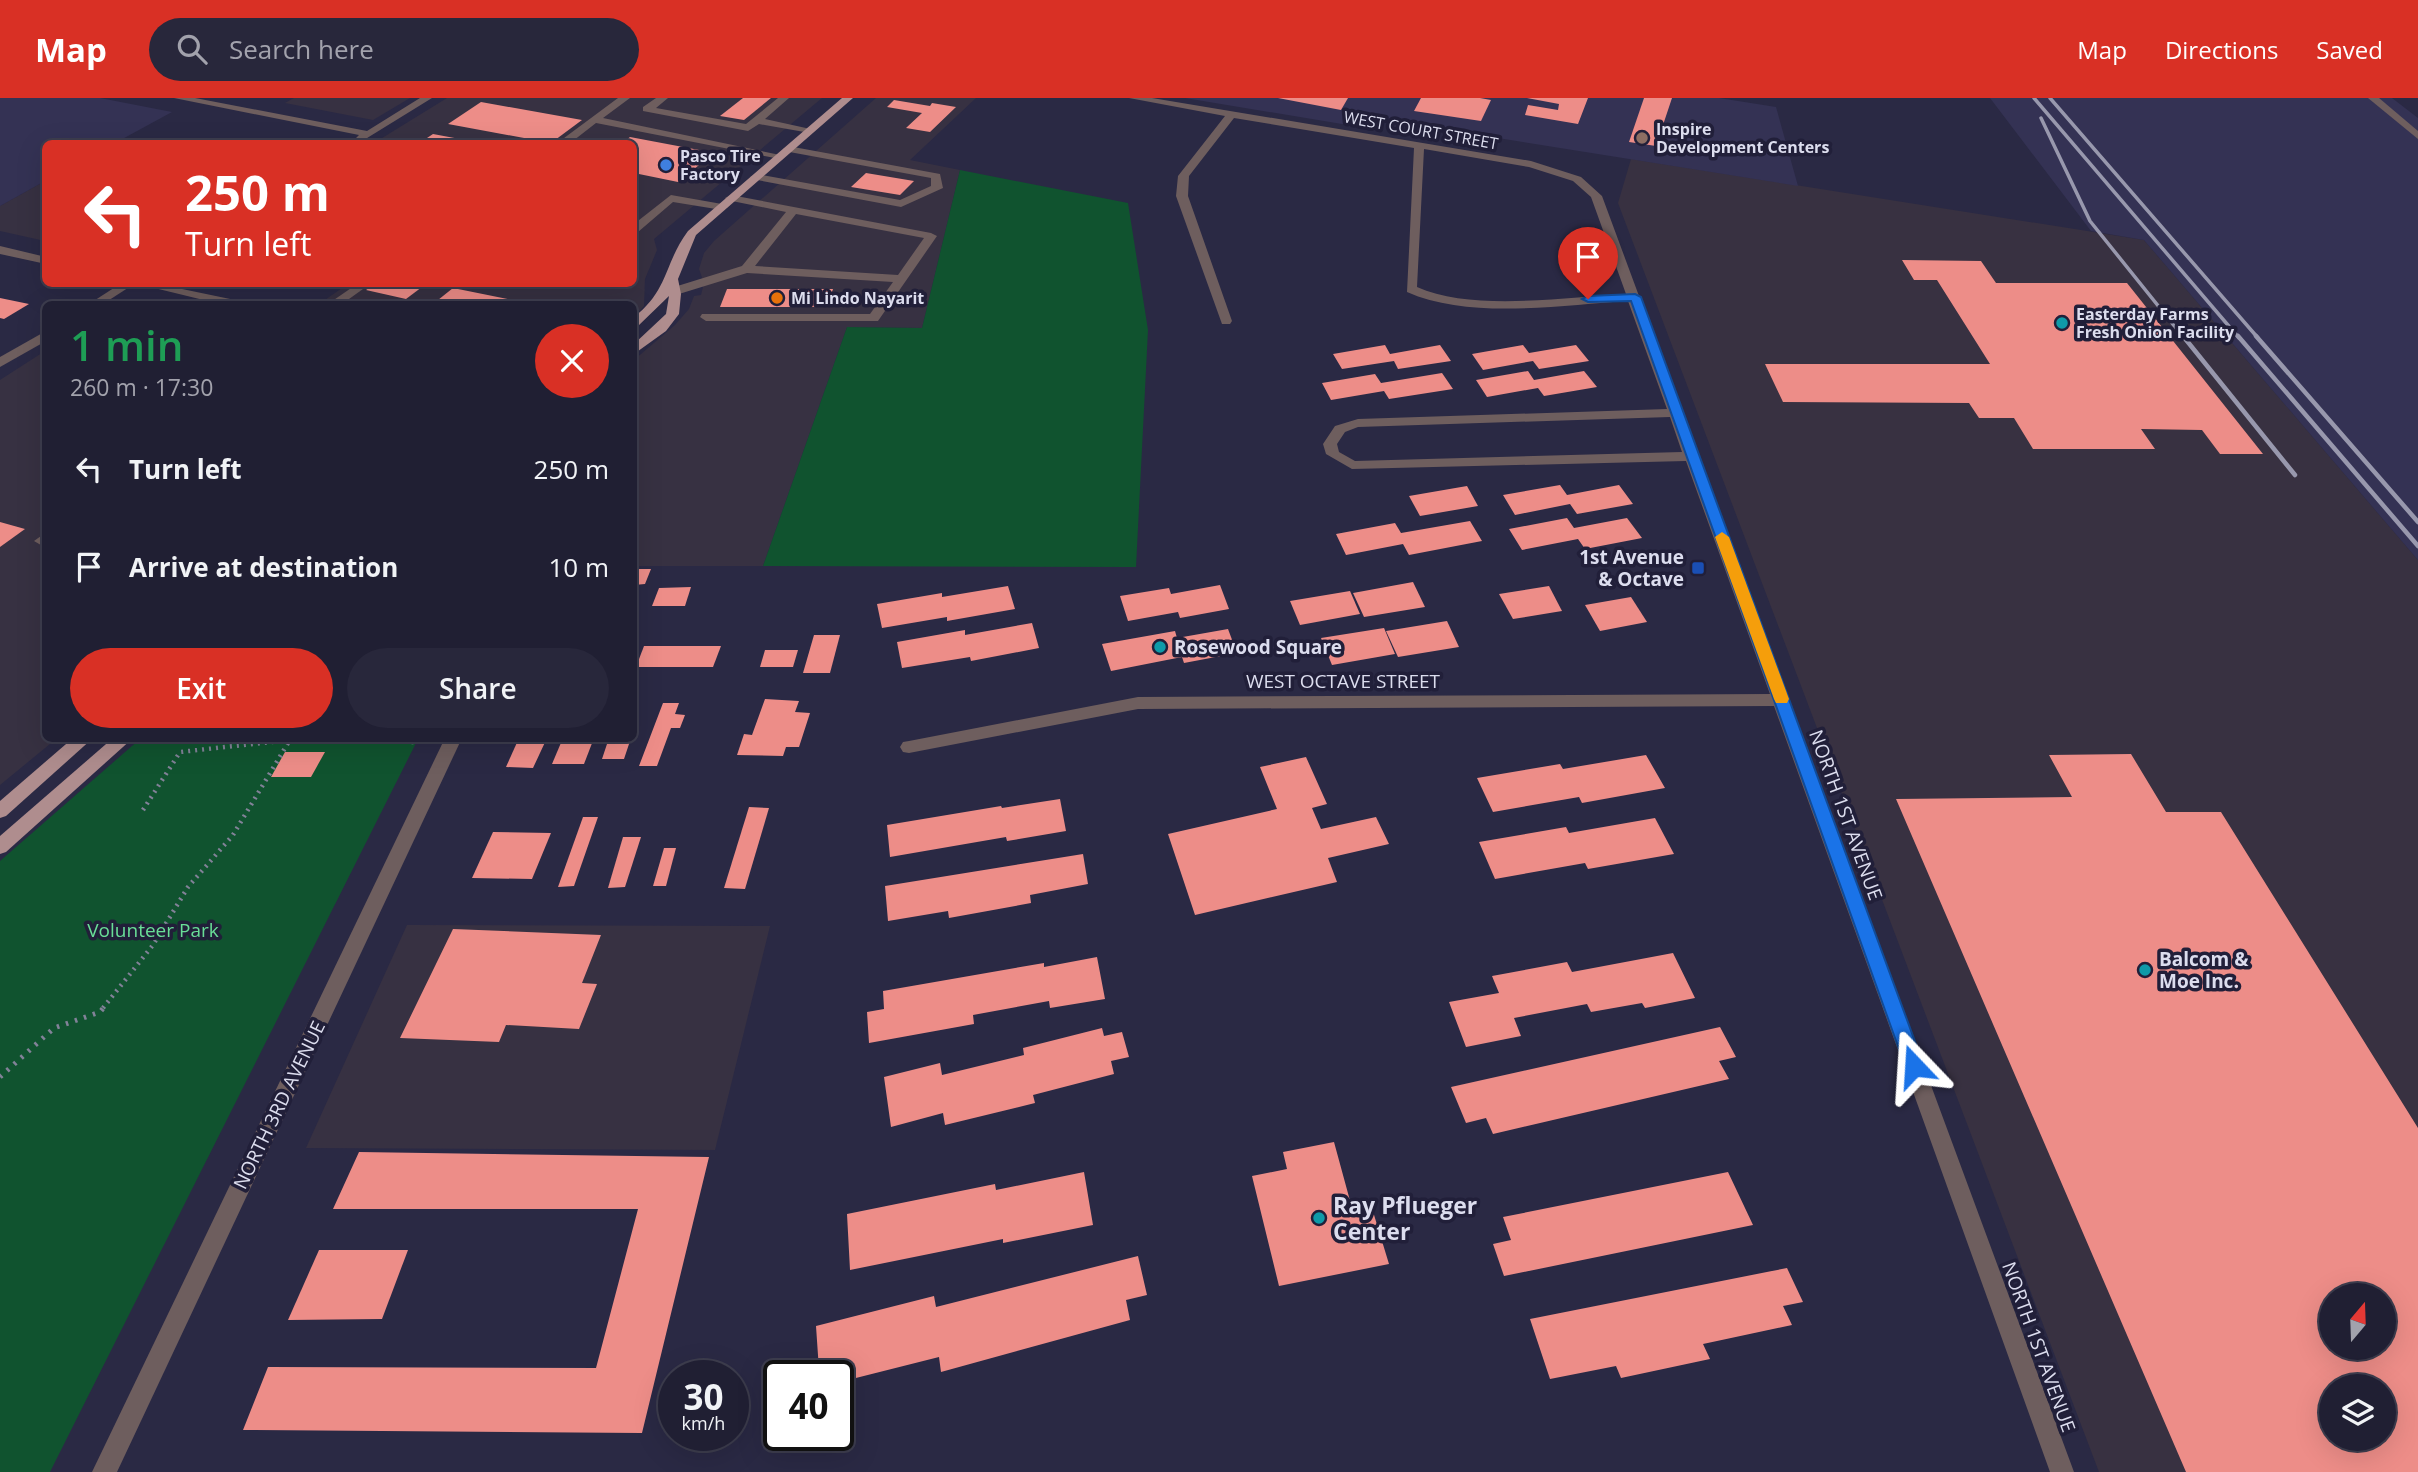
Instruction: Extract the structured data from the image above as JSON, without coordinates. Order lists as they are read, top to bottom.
{
  "streets": {
    "street": [
      "WEST COURT STREET",
      "WEST OCTAVE STREET",
      "NORTH 1ST AVENUE",
      "NORTH 3RD AVENUE"
    ]
  },
  "crossings": [
    ["WEST COURT STREET", "NORTH 1ST AVENUE"],
    ["WEST OCTAVE STREET", "NORTH 1ST AVENUE"]
  ],
  "parks": ["Volunteer Park"],
  "places": {
    "other": [
      "Inspire Development Centers",
      "Pasco Tire Factory",
      "Mi Lindo Nayarit",
      "Easterday Farms Fresh Onion Facility",
      "Rosewood Square",
      "Balcom & Moe Inc.",
      "Ray Pflueger Center"
    ],
    "transit": ["1st Avenue & Octave"]
  },
  "north": "top",
  "page": {
    "header": "Map",
    "search": "Search here",
    "nav": ["Map", "Directions", "Saved"],
    "turn": ["250 m", "Turn left"],
    "heading": ["1 min", "260 m · 17:30"],
    "list": [
      {
        "name": "Turn left",
        "value": "250 m"
      },
      {
        "name": "Arrive at destination",
        "value": "10 m"
      }
    ],
    "buttons": ["Exit", "Share"],
    "speed": "30 km/h",
    "limit": "40"
  }
}
